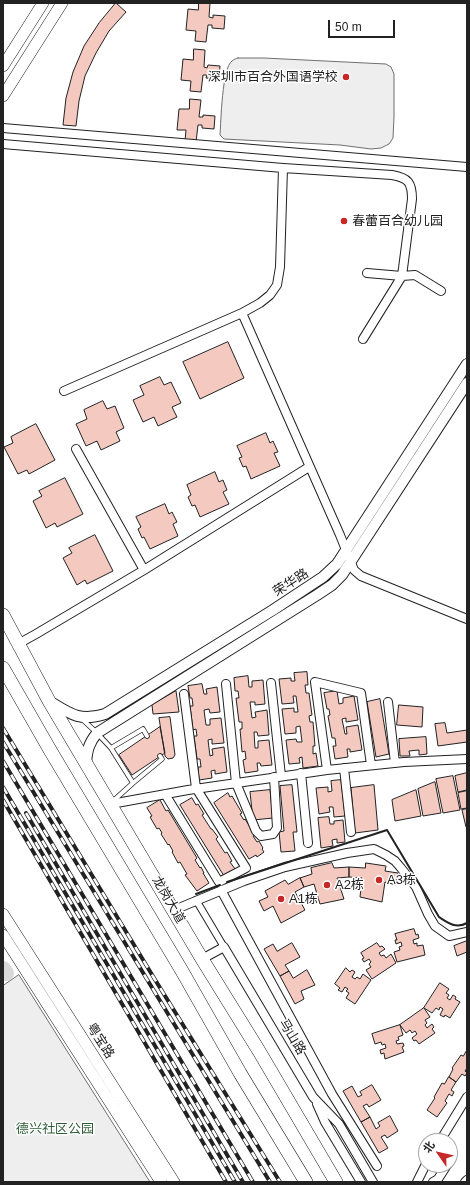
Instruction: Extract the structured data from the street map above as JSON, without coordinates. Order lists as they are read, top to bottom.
{
  "streets": {
    "highway": ["龙岗大道"],
    "main road": ["粤宝路"],
    "street": ["荣华路", "马山路"]
  },
  "crossings": [
    ["荣华路", "龙岗大道"]
  ],
  "parks": ["德兴社区公园"],
  "places": [
    "深圳市百合外国语学校",
    "春蕾百合幼儿园",
    "A3栋",
    "A2栋",
    "A1栋"
  ],
  "scale_bar": "50 m",
  "north": "top left"
}
